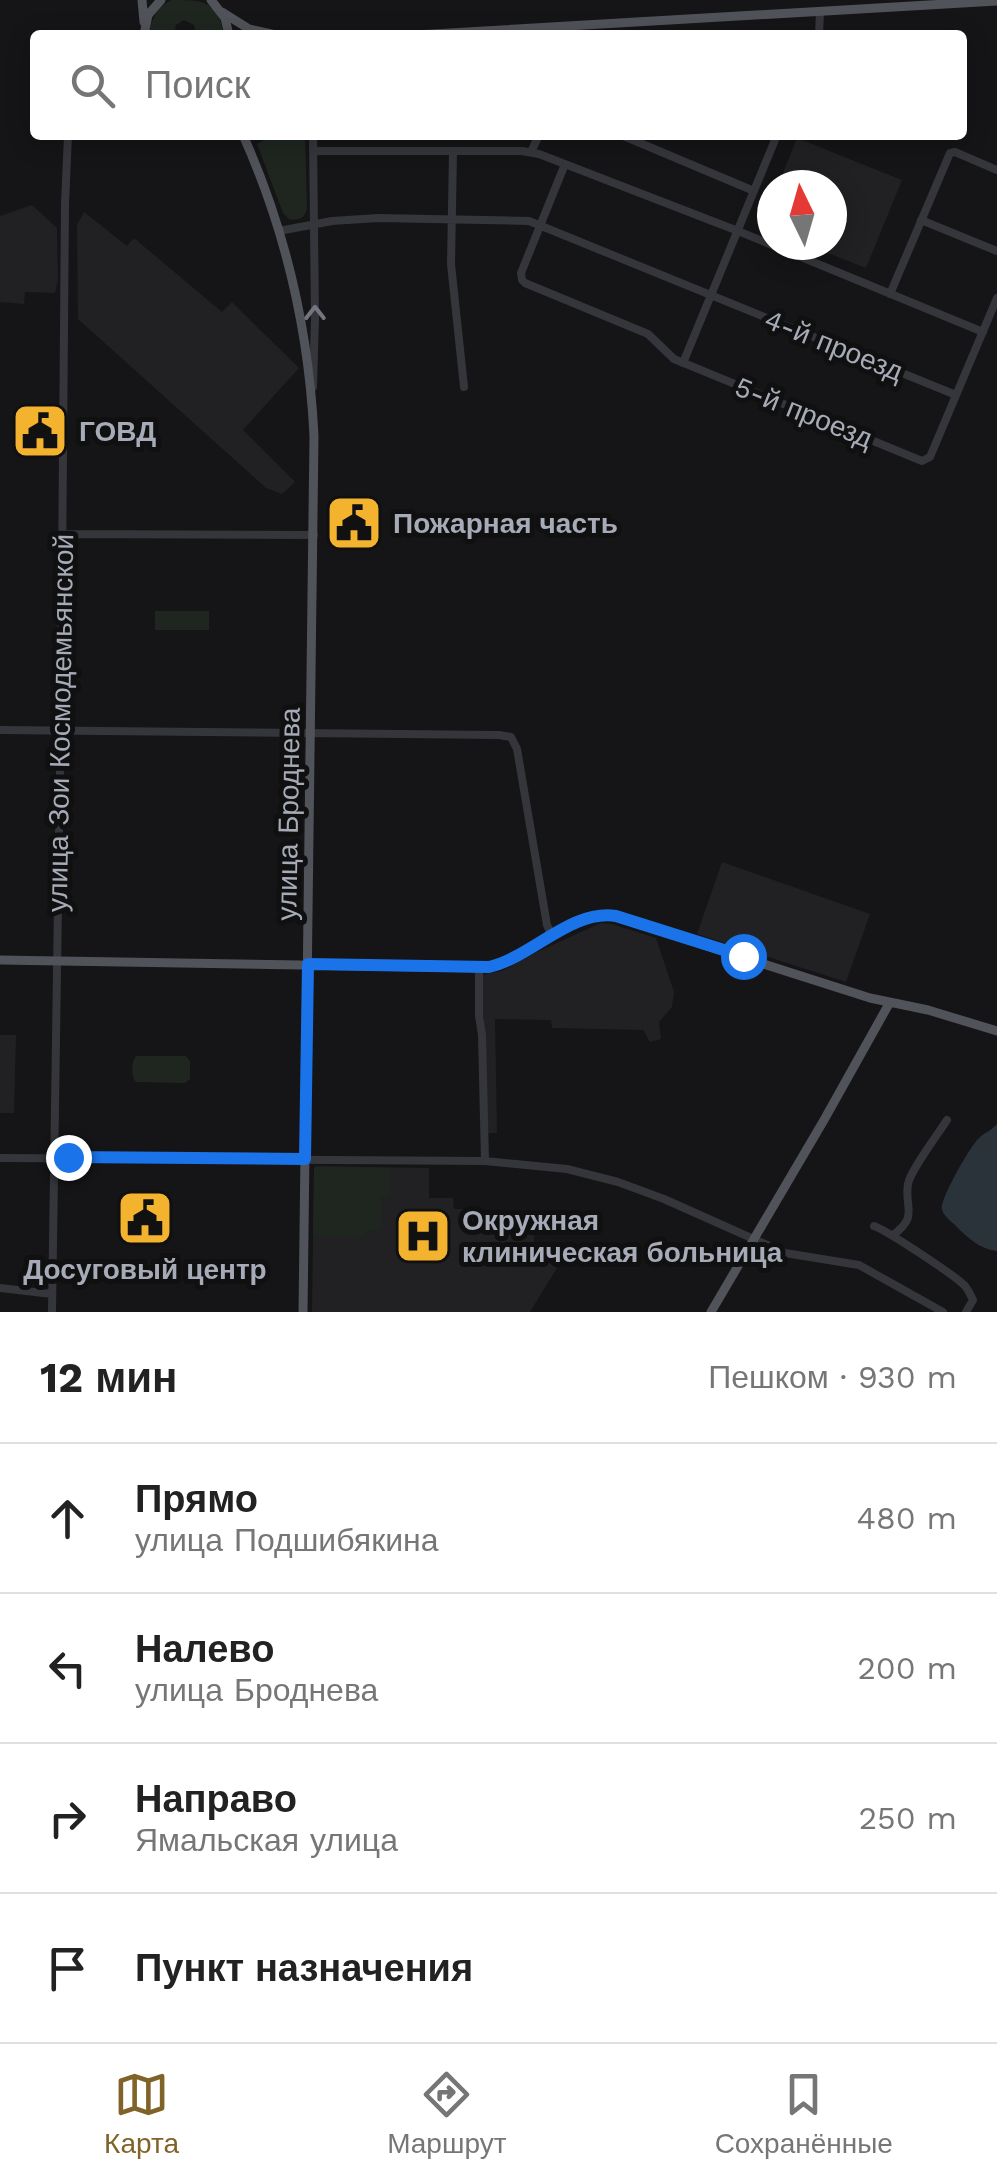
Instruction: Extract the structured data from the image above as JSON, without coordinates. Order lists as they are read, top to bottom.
{
  "streets": {
    "main road": ["улица Броднева"],
    "street": ["4-й проезд", "5-й проезд", "улица Зои Космодемьянской"]
  },
  "crossings": [
    ["4-й проезд", "5-й проезд"],
    ["4-й проезд", "улица Броднева"]
  ],
  "places": {
    "public building": ["ГОВД", "Пожарная часть", "Досуговый центр"],
    "hospital": ["Окружная клиническая больница"]
  },
  "north": "top",
  "page": {
    "search": "Поиск",
    "heading": ["12 мин", "Пешком · 930 m"],
    "list": [
      ["Прямо", "улица Подшибякина", "480 m"],
      ["Налево", "улица Броднева", "200 m"],
      ["Направо", "Ямальская улица", "250 m"],
      "Пункт назначения"
    ],
    "nav": ["Карта", "Маршрут", "Сохранённые"]
  }
}
